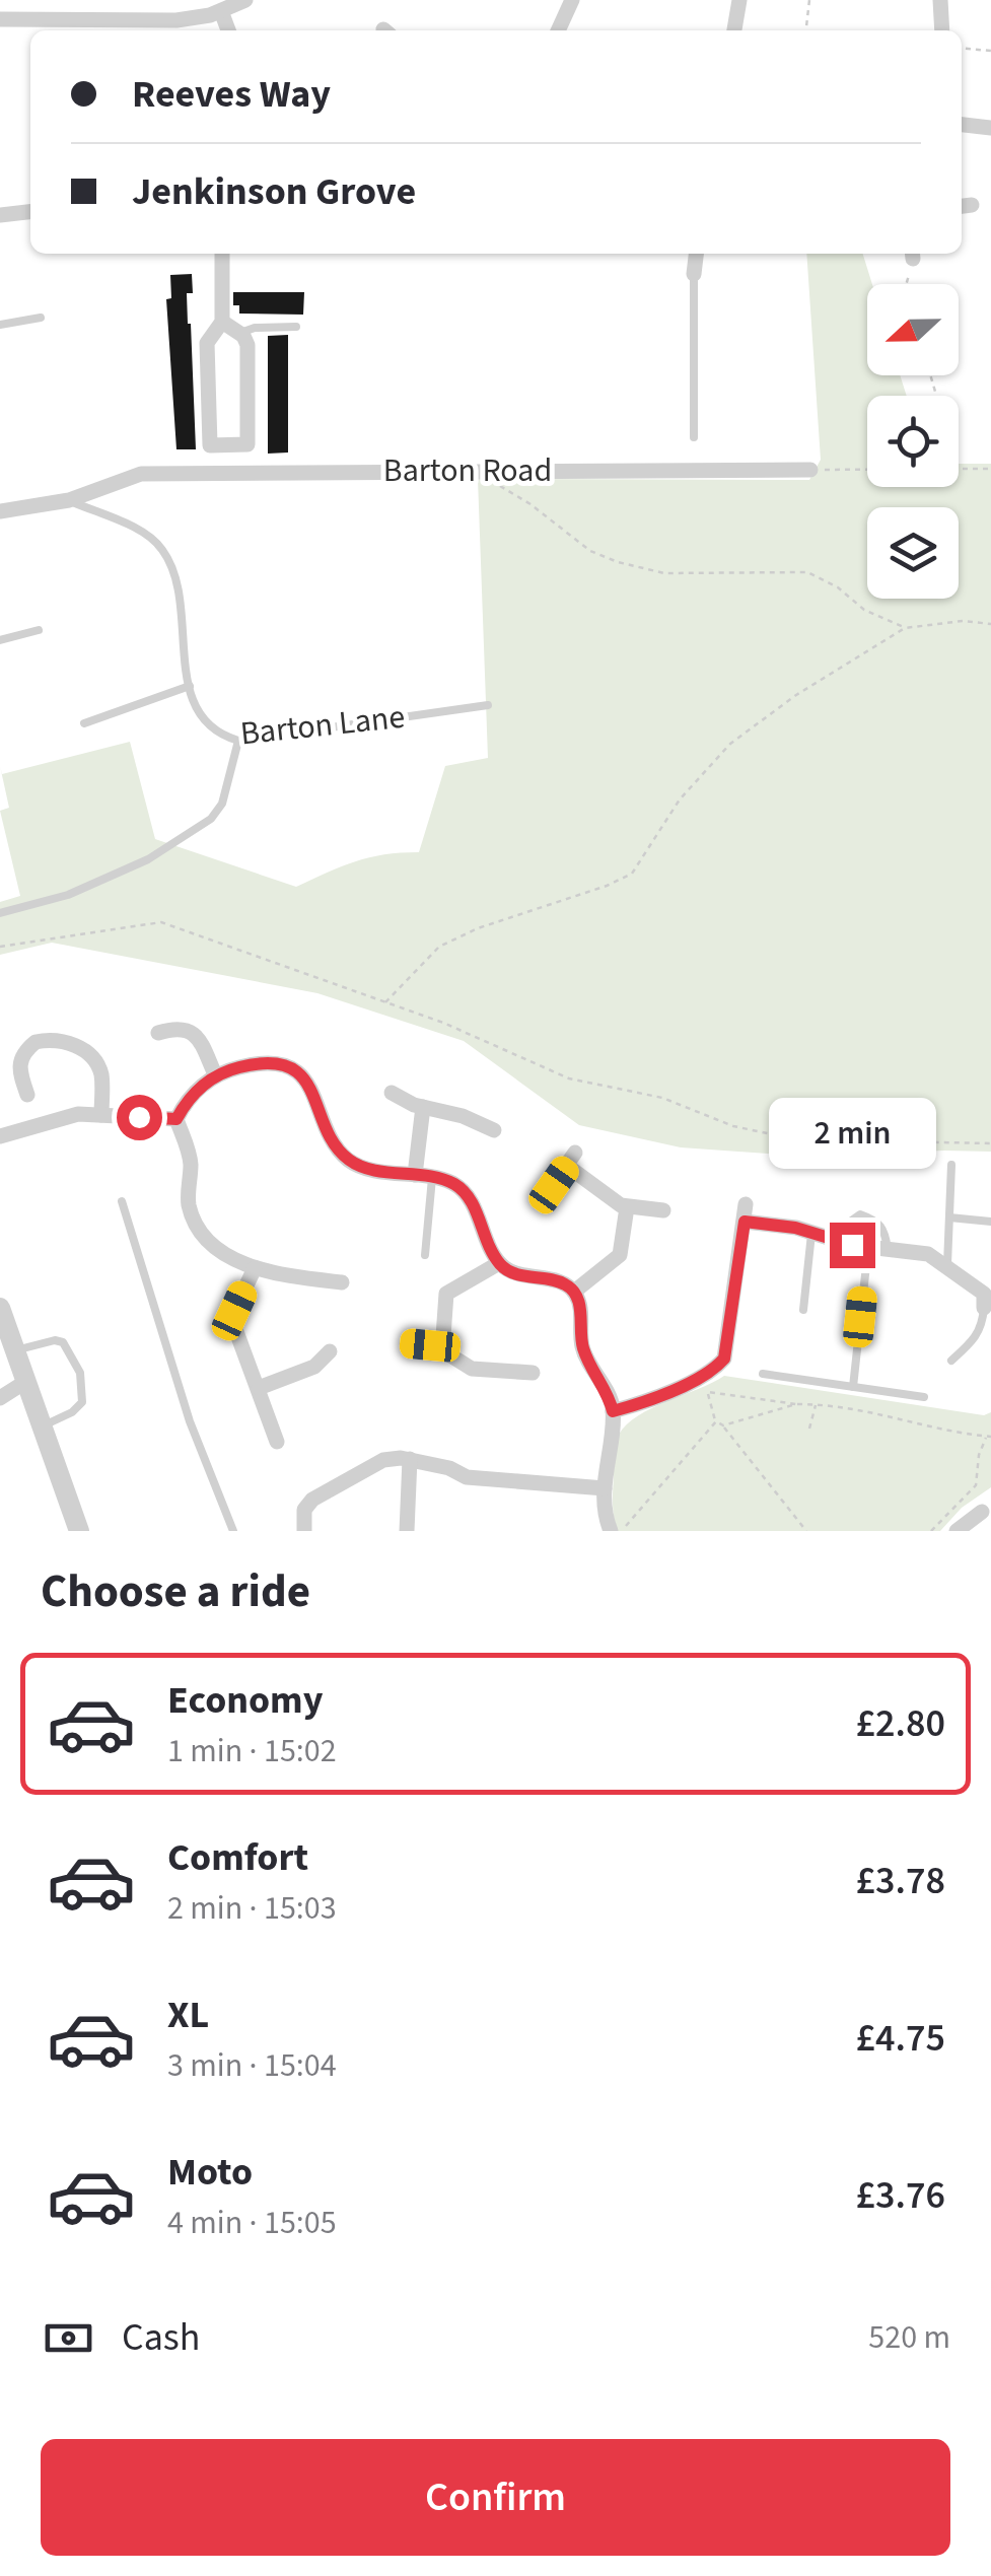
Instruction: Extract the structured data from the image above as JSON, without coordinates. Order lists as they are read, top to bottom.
{
  "streets": {
    "street": ["Barton Road"],
    "lane": ["Barton Lane"]
  },
  "crossings": [
    ["Barton Road", "Barton Lane"]
  ],
  "north": "left",
  "page": {
    "banner": ["Reeves Way", "Jenkinson Grove"],
    "bubble": "2 min",
    "heading": "Choose a ride",
    "list": [
      {
        "name": "Economy",
        "note": "1 min · 15:02",
        "value": "£2.80"
      },
      {
        "name": "Comfort",
        "note": "2 min · 15:03",
        "value": "£3.78"
      },
      {
        "name": "XL",
        "note": "3 min · 15:04",
        "value": "£4.75"
      },
      {
        "name": "Moto",
        "note": "4 min · 15:05",
        "value": "£3.76"
      }
    ],
    "pay": ["Cash", "520 m"],
    "buttons": "Confirm"
  }
}
